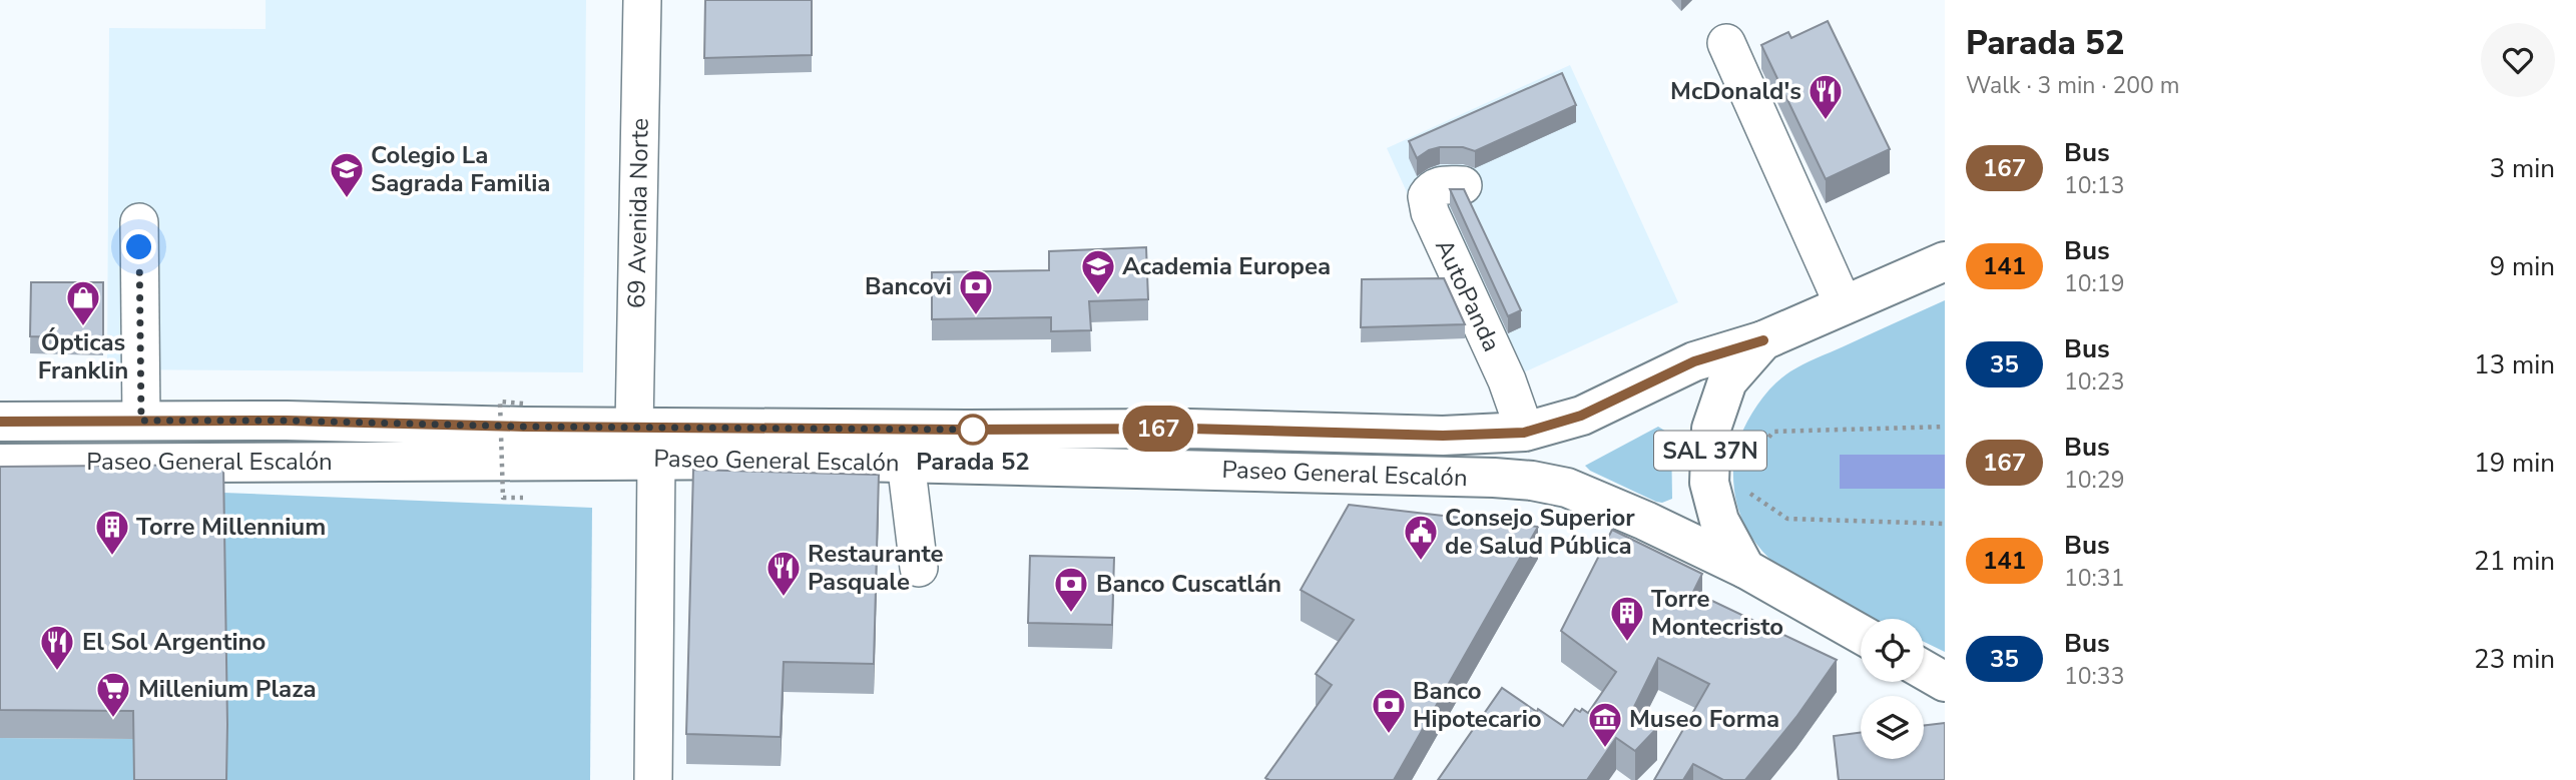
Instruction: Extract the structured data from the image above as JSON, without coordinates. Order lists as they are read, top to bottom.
{
  "streets": {
    "main road": ["SAL 37N", "Paseo General Escalón"],
    "street": ["69 Avenida Norte", "AutoPanda"]
  },
  "crossings": [
    ["69 Avenida Norte", "Paseo General Escalón"],
    ["AutoPanda", "Paseo General Escalón"],
    ["SAL 37N", "Paseo General Escalón"]
  ],
  "places": {
    "restaurant": ["McDonald's", "Restaurante Pasquale", "El Sol Argentino"],
    "school or university": ["Colegio La Sagrada Familia", "Academia Europea"],
    "bank": ["Bancovi", "Banco Cuscatlán", "Banco Hipotecario"],
    "shop": ["Ópticas Franklin"],
    "other": ["Parada 52"],
    "building": ["Torre Millennium", "Torre Montecristo"],
    "public building": ["Consejo Superior de Salud Pública"],
    "supermarket": ["Millenium Plaza"],
    "museum": ["Museo Forma"]
  },
  "lines": ["bus line 167"],
  "page": {
    "on_map": "167",
    "heading": ["Parada 52", "Walk · 3 min · 200 m"],
    "list": [
      {
        "mark": "167",
        "name": "Bus",
        "note": "10:13",
        "value": "3 min"
      },
      {
        "mark": "141",
        "name": "Bus",
        "note": "10:19",
        "value": "9 min"
      },
      {
        "mark": "35",
        "name": "Bus",
        "note": "10:23",
        "value": "13 min"
      },
      {
        "mark": "167",
        "name": "Bus",
        "note": "10:29",
        "value": "19 min"
      },
      {
        "mark": "141",
        "name": "Bus",
        "note": "10:31",
        "value": "21 min"
      },
      {
        "mark": "35",
        "name": "Bus",
        "note": "10:33",
        "value": "23 min"
      }
    ]
  }
}
